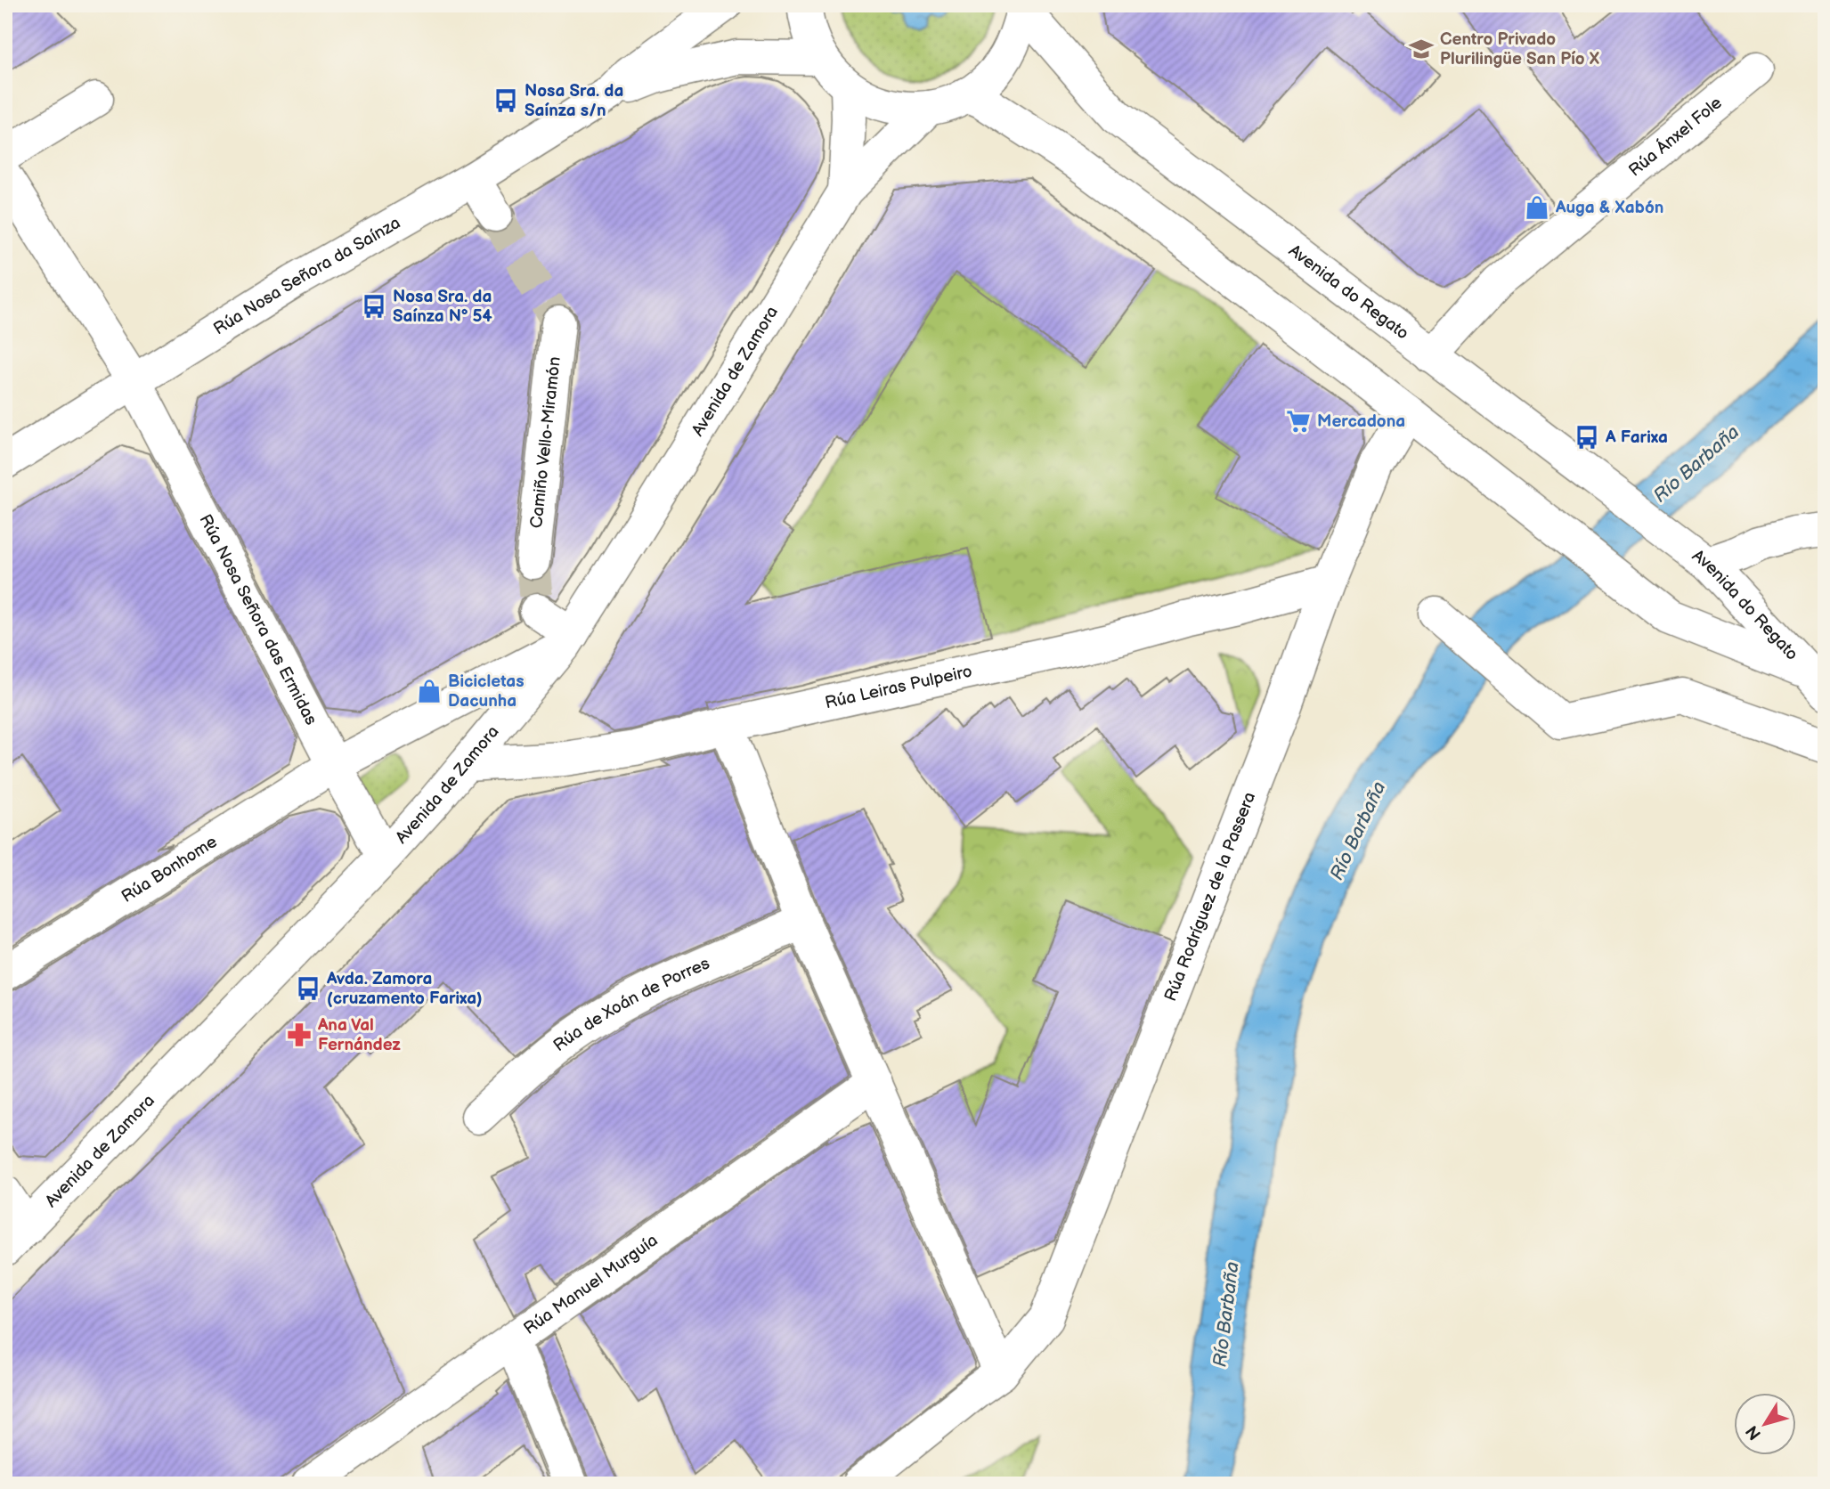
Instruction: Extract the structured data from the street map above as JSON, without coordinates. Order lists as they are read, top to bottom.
{
  "streets": {
    "street": [
      "Rúa Ánxel Fole",
      "Rúa Nosa Señora da Saínza",
      "Avenida do Regato",
      "Avenida de Zamora",
      "Camiño Vello-Miramón",
      "Rúa Nosa Señora das Ermidas",
      "Rúa Leiras Pulpeiro",
      "Rúa Bonhome",
      "Rúa Rodríguez de la Passera",
      "Rúa de Xoán de Porres",
      "Rúa Manuel Murguía"
    ]
  },
  "crossings": [
    ["Rúa Ánxel Fole", "Avenida do Regato"],
    ["Rúa Nosa Señora da Saínza", "Rúa Nosa Señora das Ermidas"],
    ["Avenida do Regato", "Rúa Rodríguez de la Passera"],
    ["Avenida de Zamora", "Rúa Nosa Señora das Ermidas"],
    ["Avenida de Zamora", "Rúa Leiras Pulpeiro"],
    ["Avenida de Zamora", "Rúa Bonhome"],
    ["Rúa Nosa Señora das Ermidas", "Rúa Bonhome"],
    ["Rúa Leiras Pulpeiro", "Rúa Rodríguez de la Passera"]
  ],
  "water": ["Río Barbaña"],
  "places": {
    "school or university": ["Centro Privado Plurilingüe San Pío X"],
    "bus stop": [
      "Nosa Sra. da Saínza s/n",
      "Nosa Sra. da Saínza Nº 54",
      "A Farixa",
      "Avda. Zamora (cruzamento Farixa)"
    ],
    "shop": ["Auga & Xabón", "Bicicletas Dacunha"],
    "supermarket": ["Mercadona"],
    "pharmacy": ["Ana Val Fernández"]
  },
  "north": "bottom left"
}
